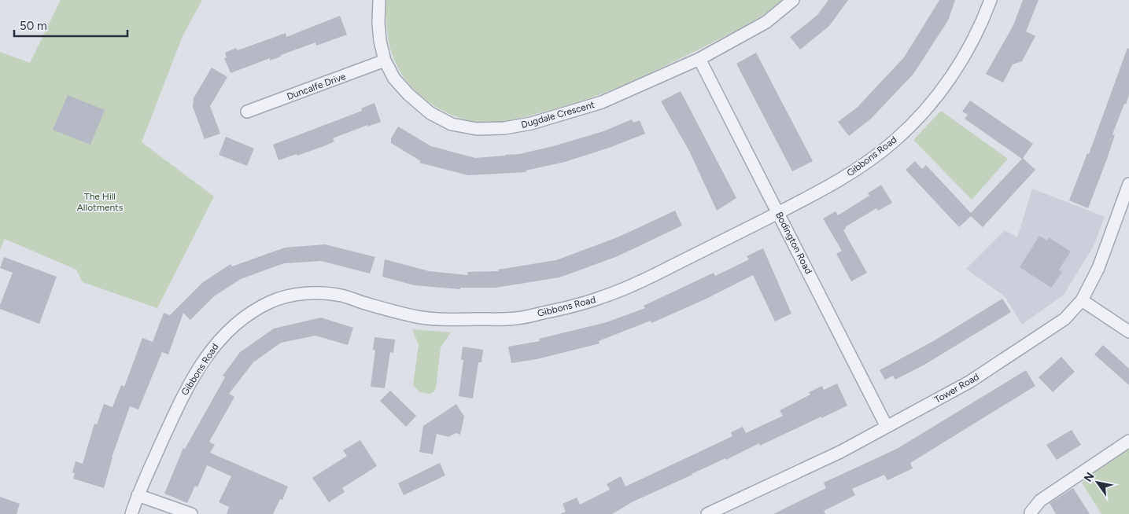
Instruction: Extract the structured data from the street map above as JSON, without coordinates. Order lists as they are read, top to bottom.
{
  "streets": {
    "street": [
      "Duncalfe Drive",
      "Dugdale Crescent",
      "Gibbons Road",
      "Bodington Road",
      "Tower Road"
    ]
  },
  "crossings": [
    ["Duncalfe Drive", "Dugdale Crescent"],
    ["Dugdale Crescent", "Bodington Road"],
    ["Gibbons Road", "Bodington Road"],
    ["Bodington Road", "Tower Road"]
  ],
  "parks": ["The Hill Allotments"],
  "scale_bar": "50 m",
  "north": "top left"
}
